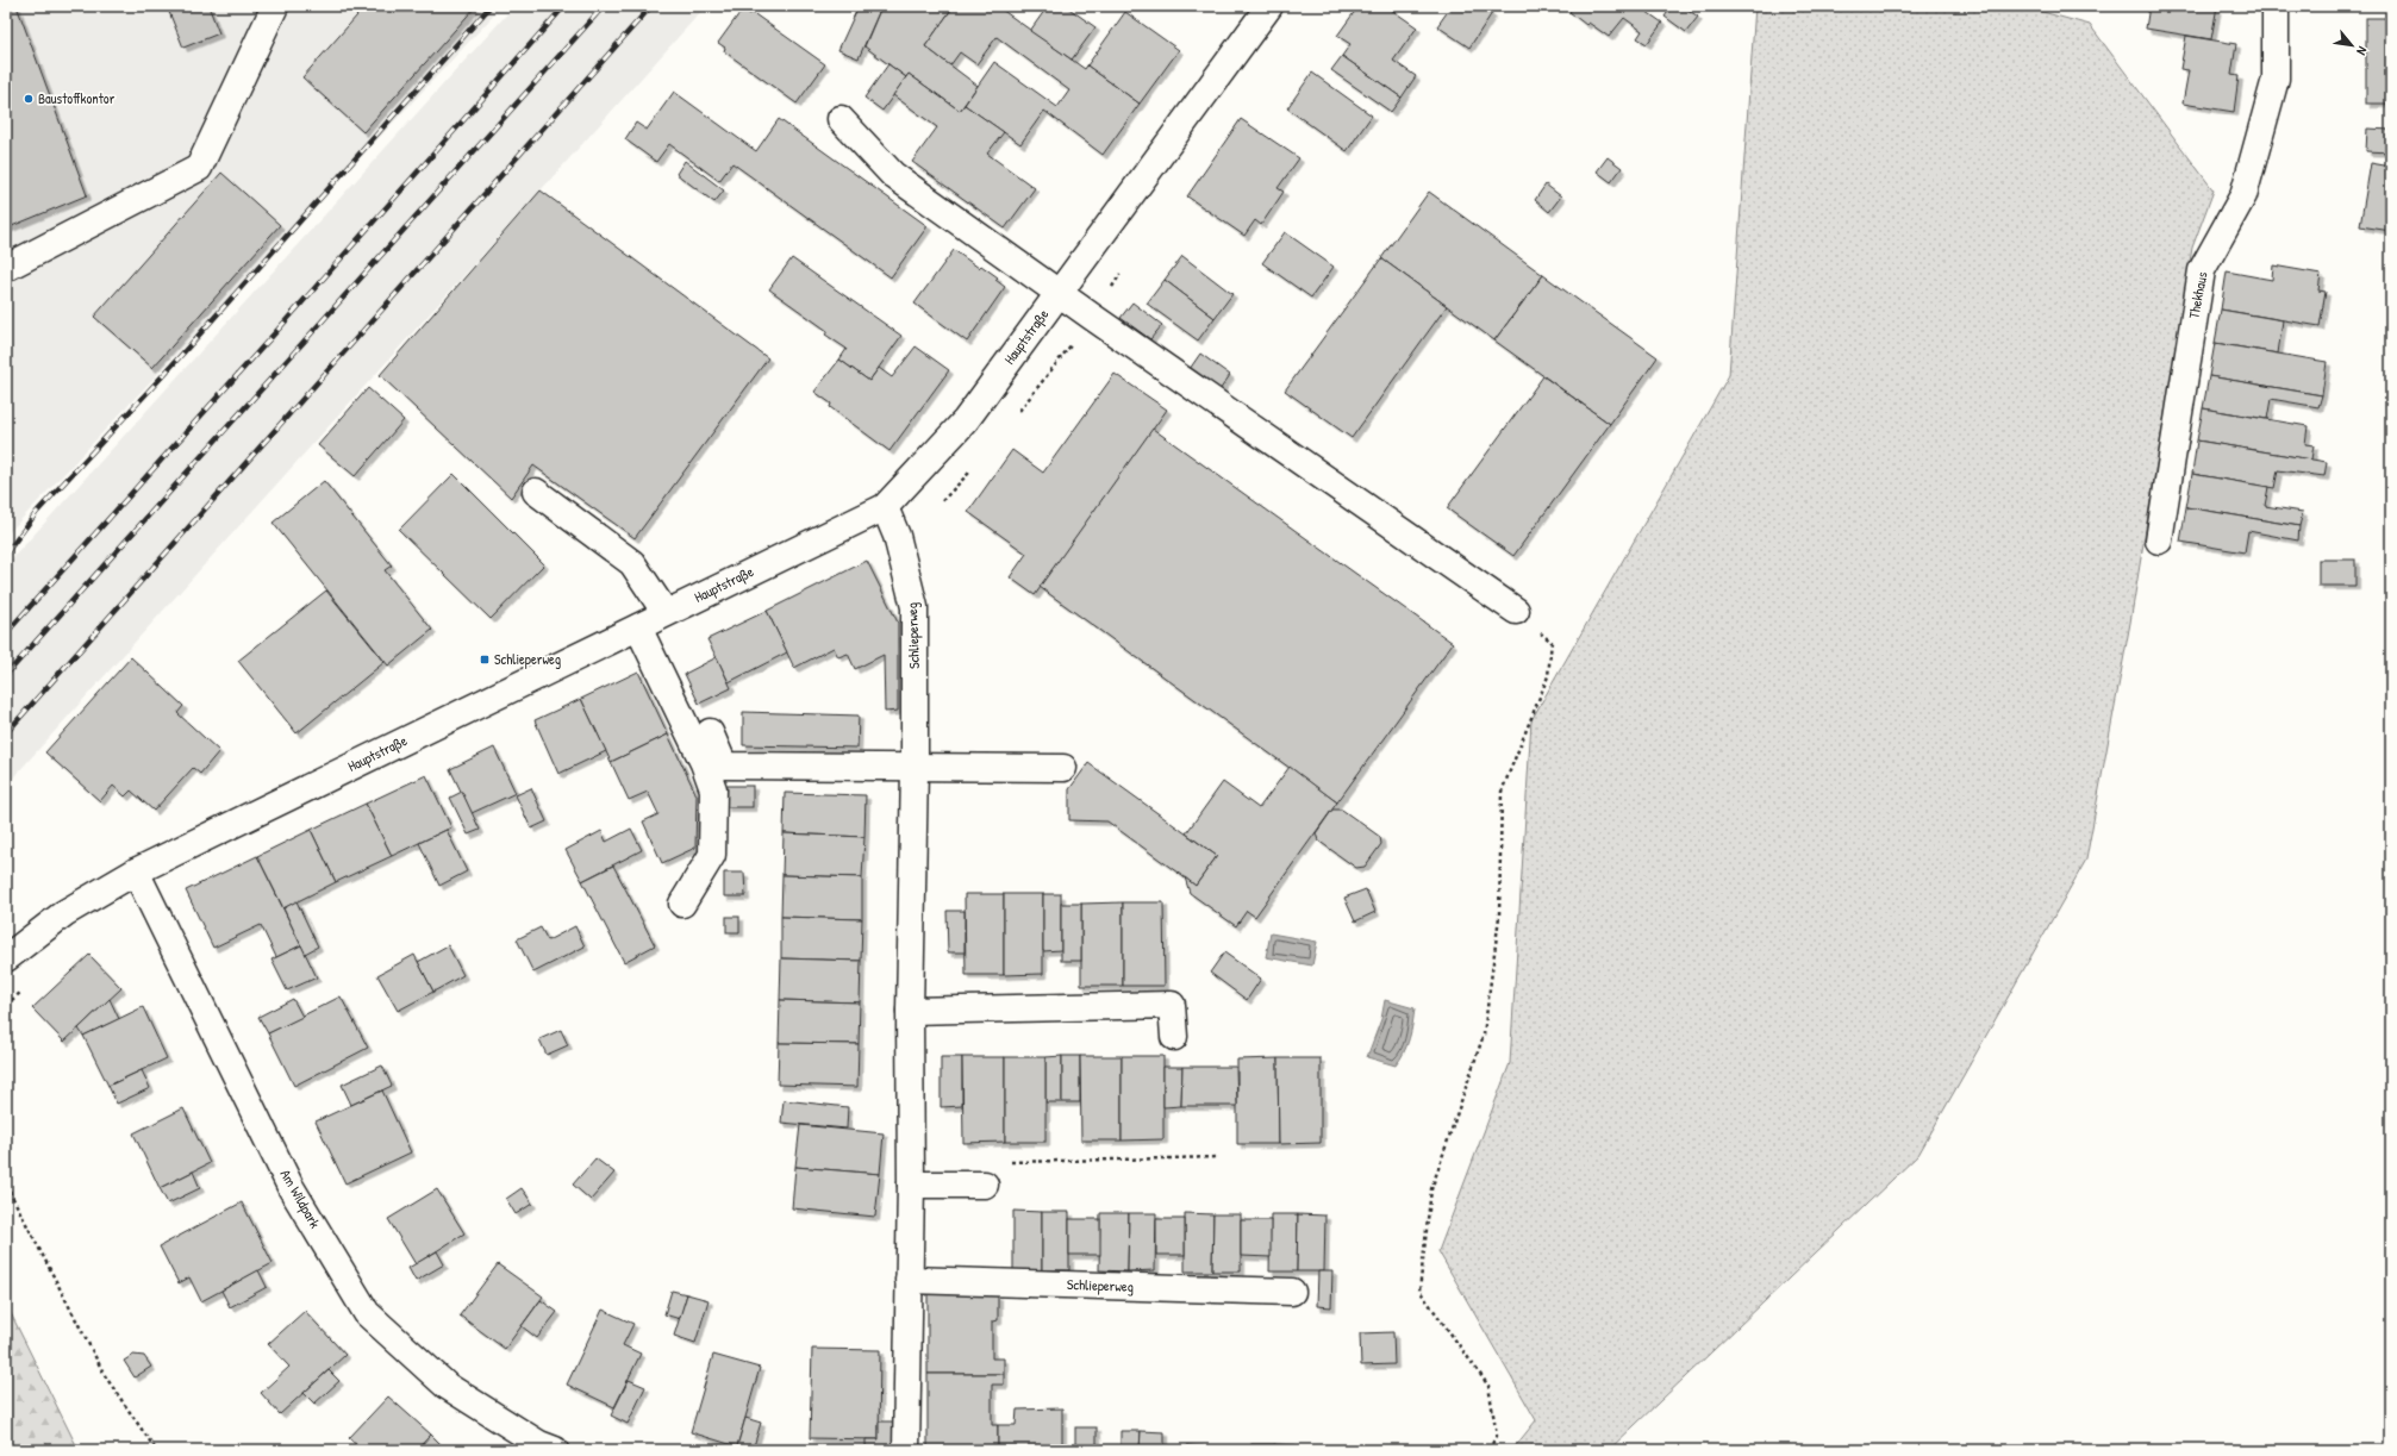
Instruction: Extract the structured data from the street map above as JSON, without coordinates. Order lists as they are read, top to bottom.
{
  "streets": {
    "street": [
      "Thekhaus",
      "Hauptstraße",
      "Schlieperweg",
      "Am Wildpark"
    ]
  },
  "crossings": [
    ["Hauptstraße", "Schlieperweg"],
    ["Hauptstraße", "Am Wildpark"]
  ],
  "places": {
    "other": ["Baustoffkontor"],
    "transit": ["Schlieperweg"]
  },
  "north": "bottom right"
}
